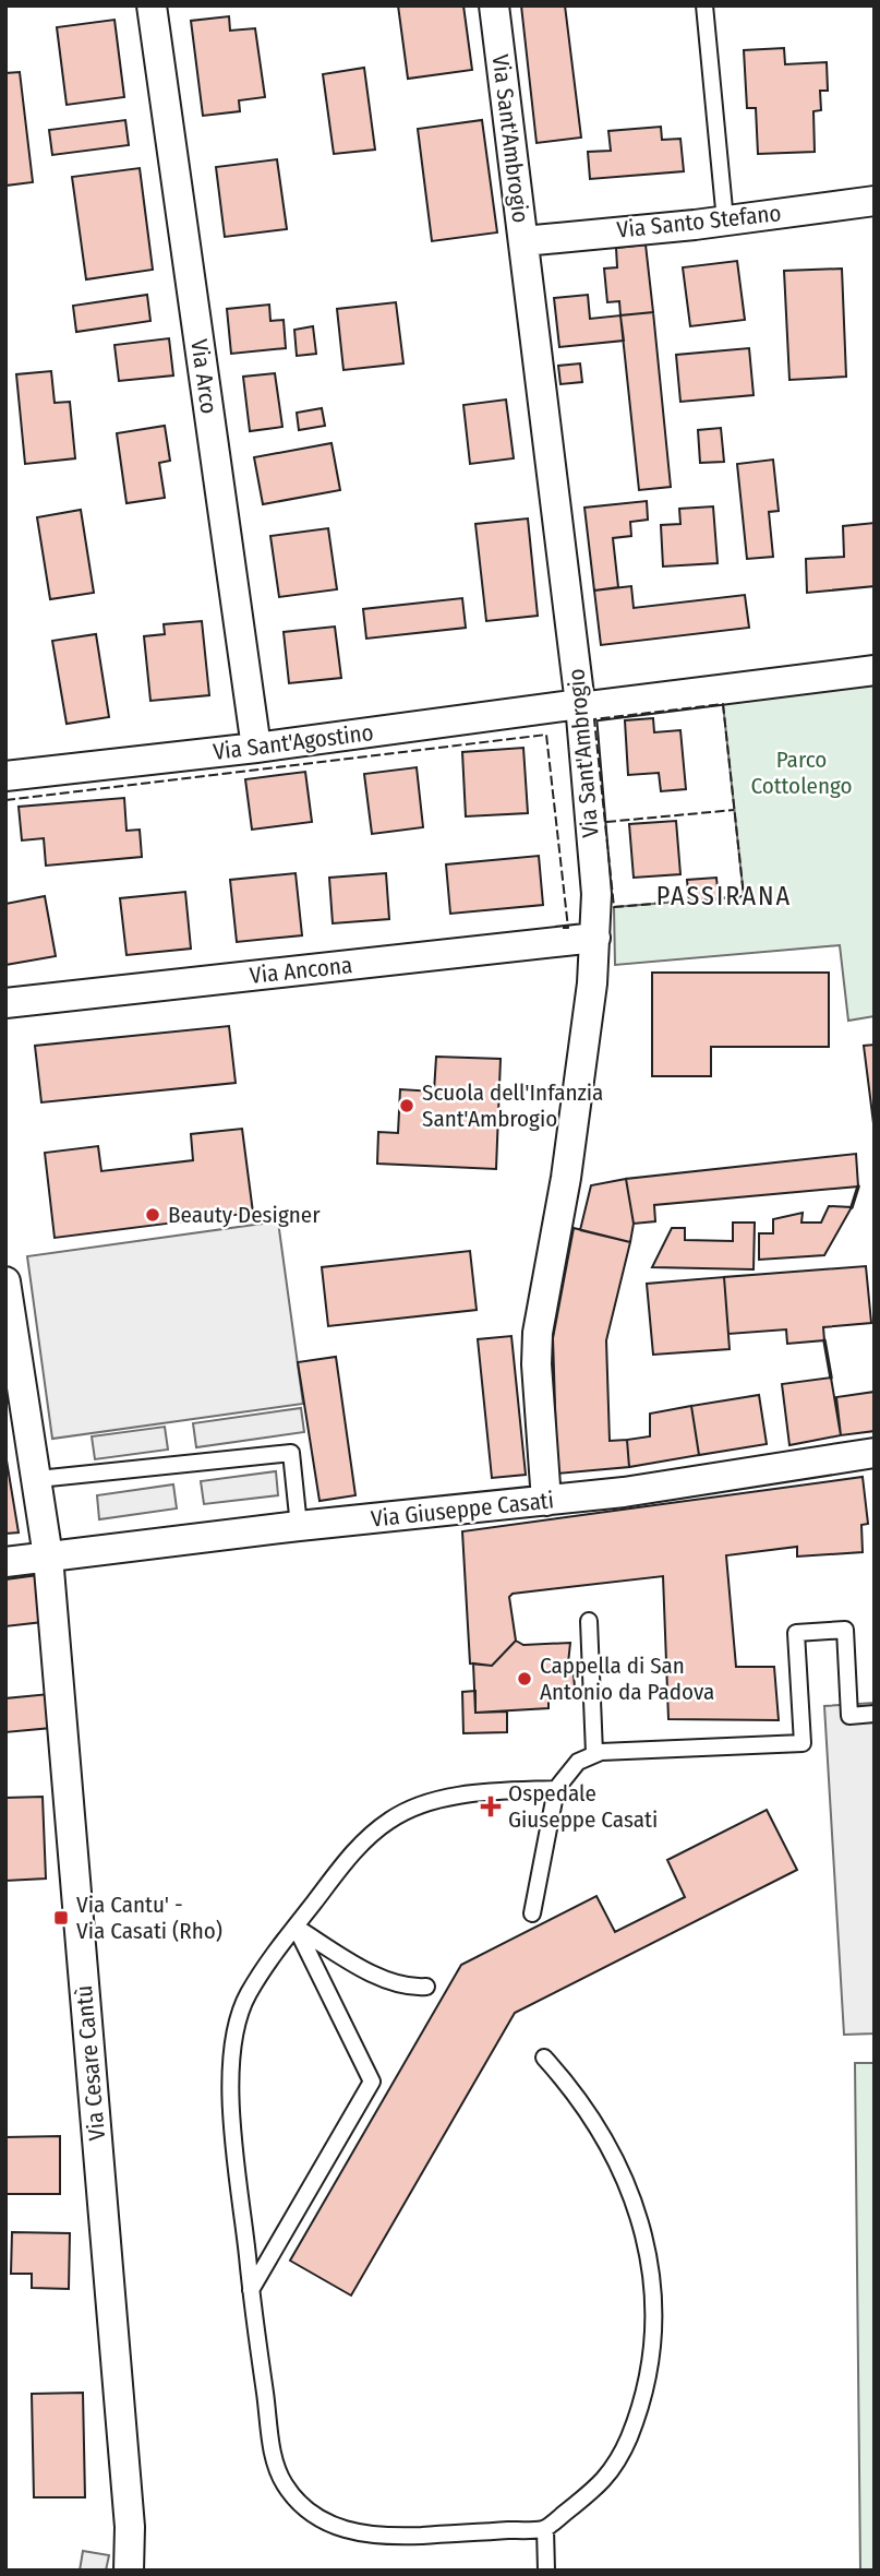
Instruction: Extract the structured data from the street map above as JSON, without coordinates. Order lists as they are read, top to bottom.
{
  "streets": {
    "street": [
      "Via Sant'Ambrogio",
      "Via Santo Stefano",
      "Via Arco",
      "Via Sant'Agostino",
      "Via Ancona",
      "Via Giuseppe Casati",
      "Via Cesare Cantù"
    ]
  },
  "crossings": [
    ["Via Sant'Ambrogio", "Via Santo Stefano"],
    ["Via Sant'Ambrogio", "Via Sant'Agostino"],
    ["Via Sant'Ambrogio", "Via Ancona"],
    ["Via Sant'Ambrogio", "Via Giuseppe Casati"],
    ["Via Arco", "Via Sant'Agostino"],
    ["Via Giuseppe Casati", "Via Cesare Cantù"]
  ],
  "districts": ["PASSIRANA"],
  "parks": ["Parco Cottolengo"],
  "places": {
    "other": ["Scuola dell'Infanzia Sant'Ambrogio", "Beauty Designer", "Cappella di San Antonio da Padova"],
    "health": ["Ospedale Giuseppe Casati"],
    "transit": ["Via Cantu' - Via Casati (Rho)"]
  }
}
